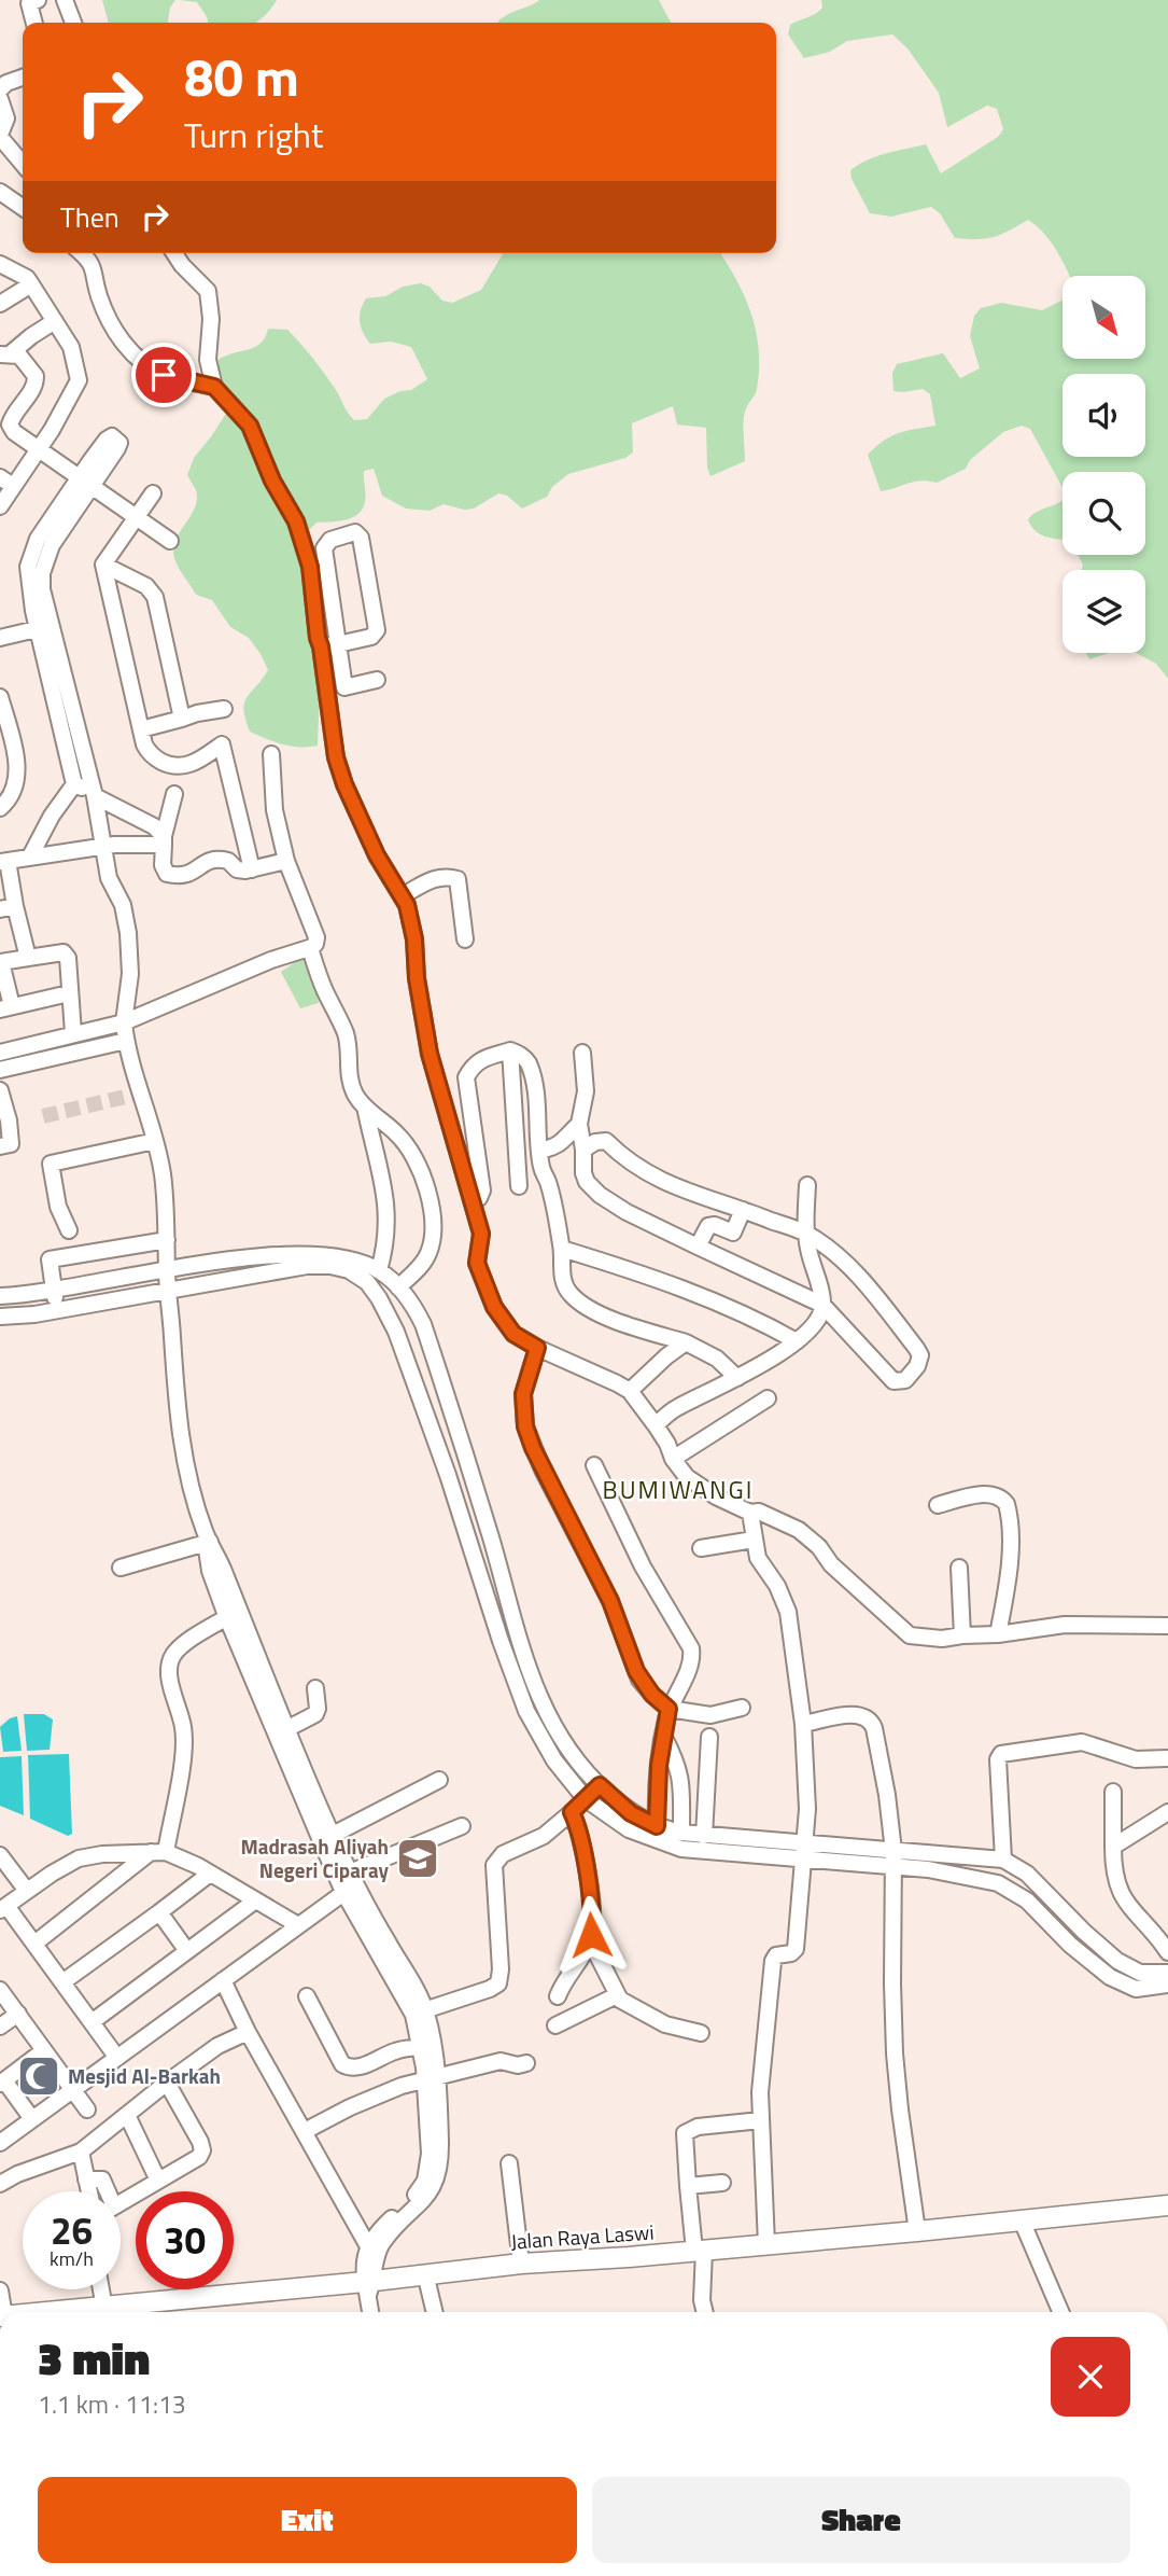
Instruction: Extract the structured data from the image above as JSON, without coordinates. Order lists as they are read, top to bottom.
{
  "streets": {
    "main road": ["Jalan Raya Laswi"]
  },
  "districts": ["BUMIWANGI"],
  "places": {
    "school or university": ["Madrasah Aliyah Negeri Ciparay"],
    "mosque": ["Mesjid Al-Barkah"]
  },
  "north": "bottom right",
  "page": {
    "turn": ["80 m", "Turn right"],
    "then": "Then",
    "speed": "26 km/h",
    "limit": "30",
    "heading": ["3 min", "1.1 km · 11:13"],
    "buttons": ["Exit", "Share"]
  }
}
